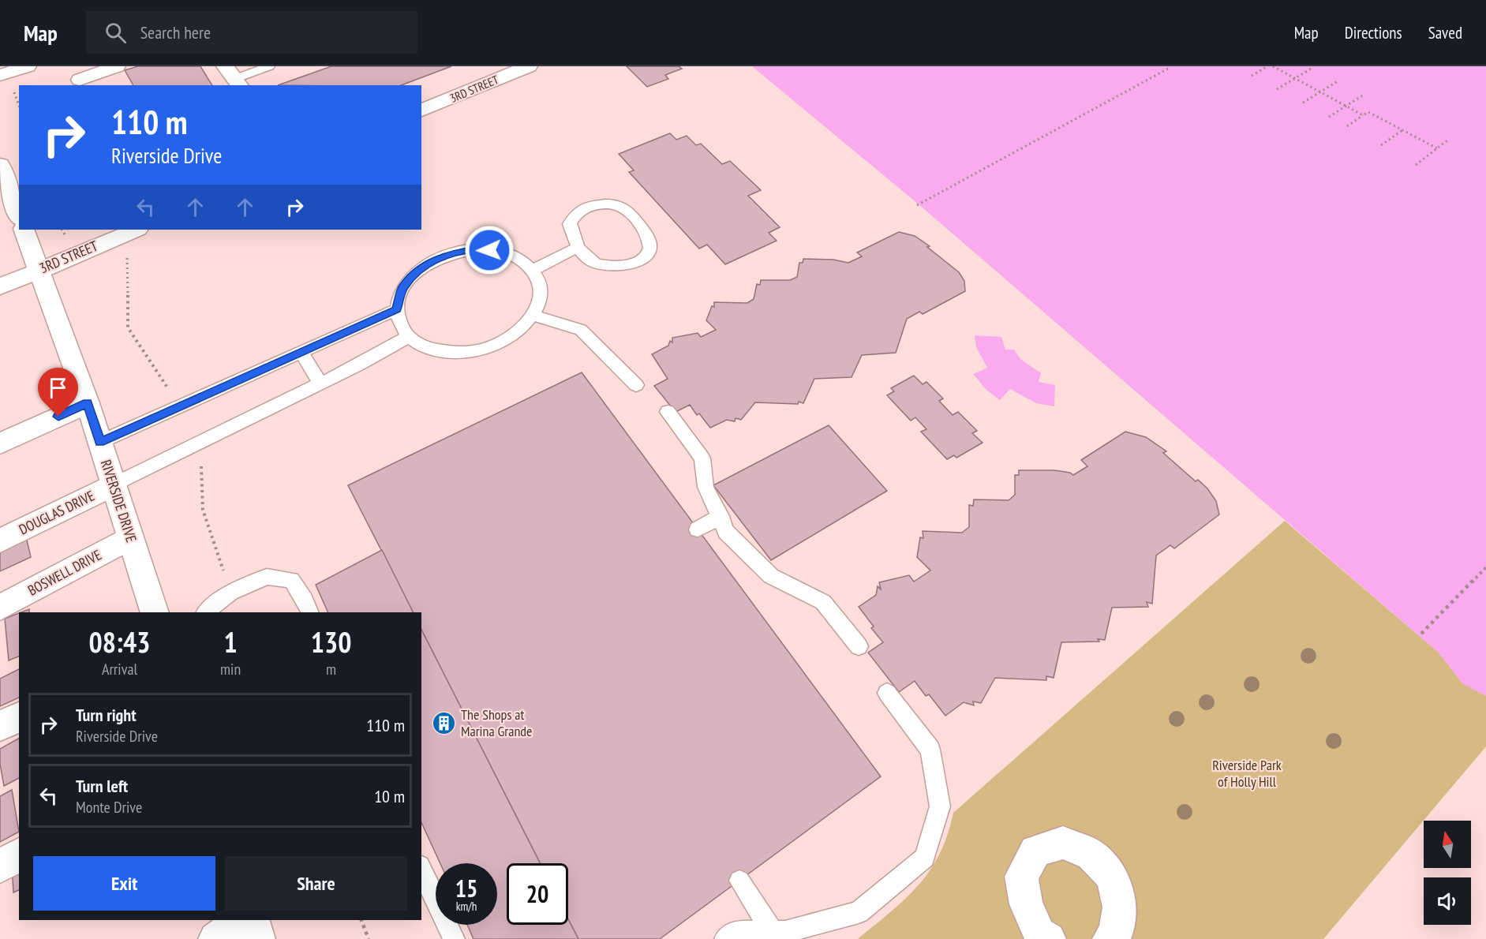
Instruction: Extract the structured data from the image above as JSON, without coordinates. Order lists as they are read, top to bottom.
{
  "streets": {
    "street": [
      "3RD STREET",
      "RIVERSIDE DRIVE",
      "DOUGLAS DRIVE",
      "BOSWELL DRIVE"
    ]
  },
  "crossings": [
    ["3RD STREET", "RIVERSIDE DRIVE"],
    ["RIVERSIDE DRIVE", "DOUGLAS DRIVE"],
    ["RIVERSIDE DRIVE", "BOSWELL DRIVE"]
  ],
  "parks": ["Riverside Park of Holly Hill"],
  "places": {
    "building": ["The Shops at Marina Grande"]
  },
  "north": "top",
  "page": {
    "header": "Map",
    "search": "Search here",
    "nav": ["Map", "Directions", "Saved"],
    "turn": ["110 m", "Riverside Drive"],
    "eta": [
      "08:43",
      "Arrival",
      "1",
      "min",
      "130",
      "m"
    ],
    "list": [
      {
        "name": "Turn right",
        "note": "Riverside Drive",
        "value": "110 m"
      },
      {
        "name": "Turn left",
        "note": "Monte Drive",
        "value": "10 m"
      }
    ],
    "buttons": ["Exit", "Share"],
    "speed": "15 km/h",
    "limit": "20"
  }
}
